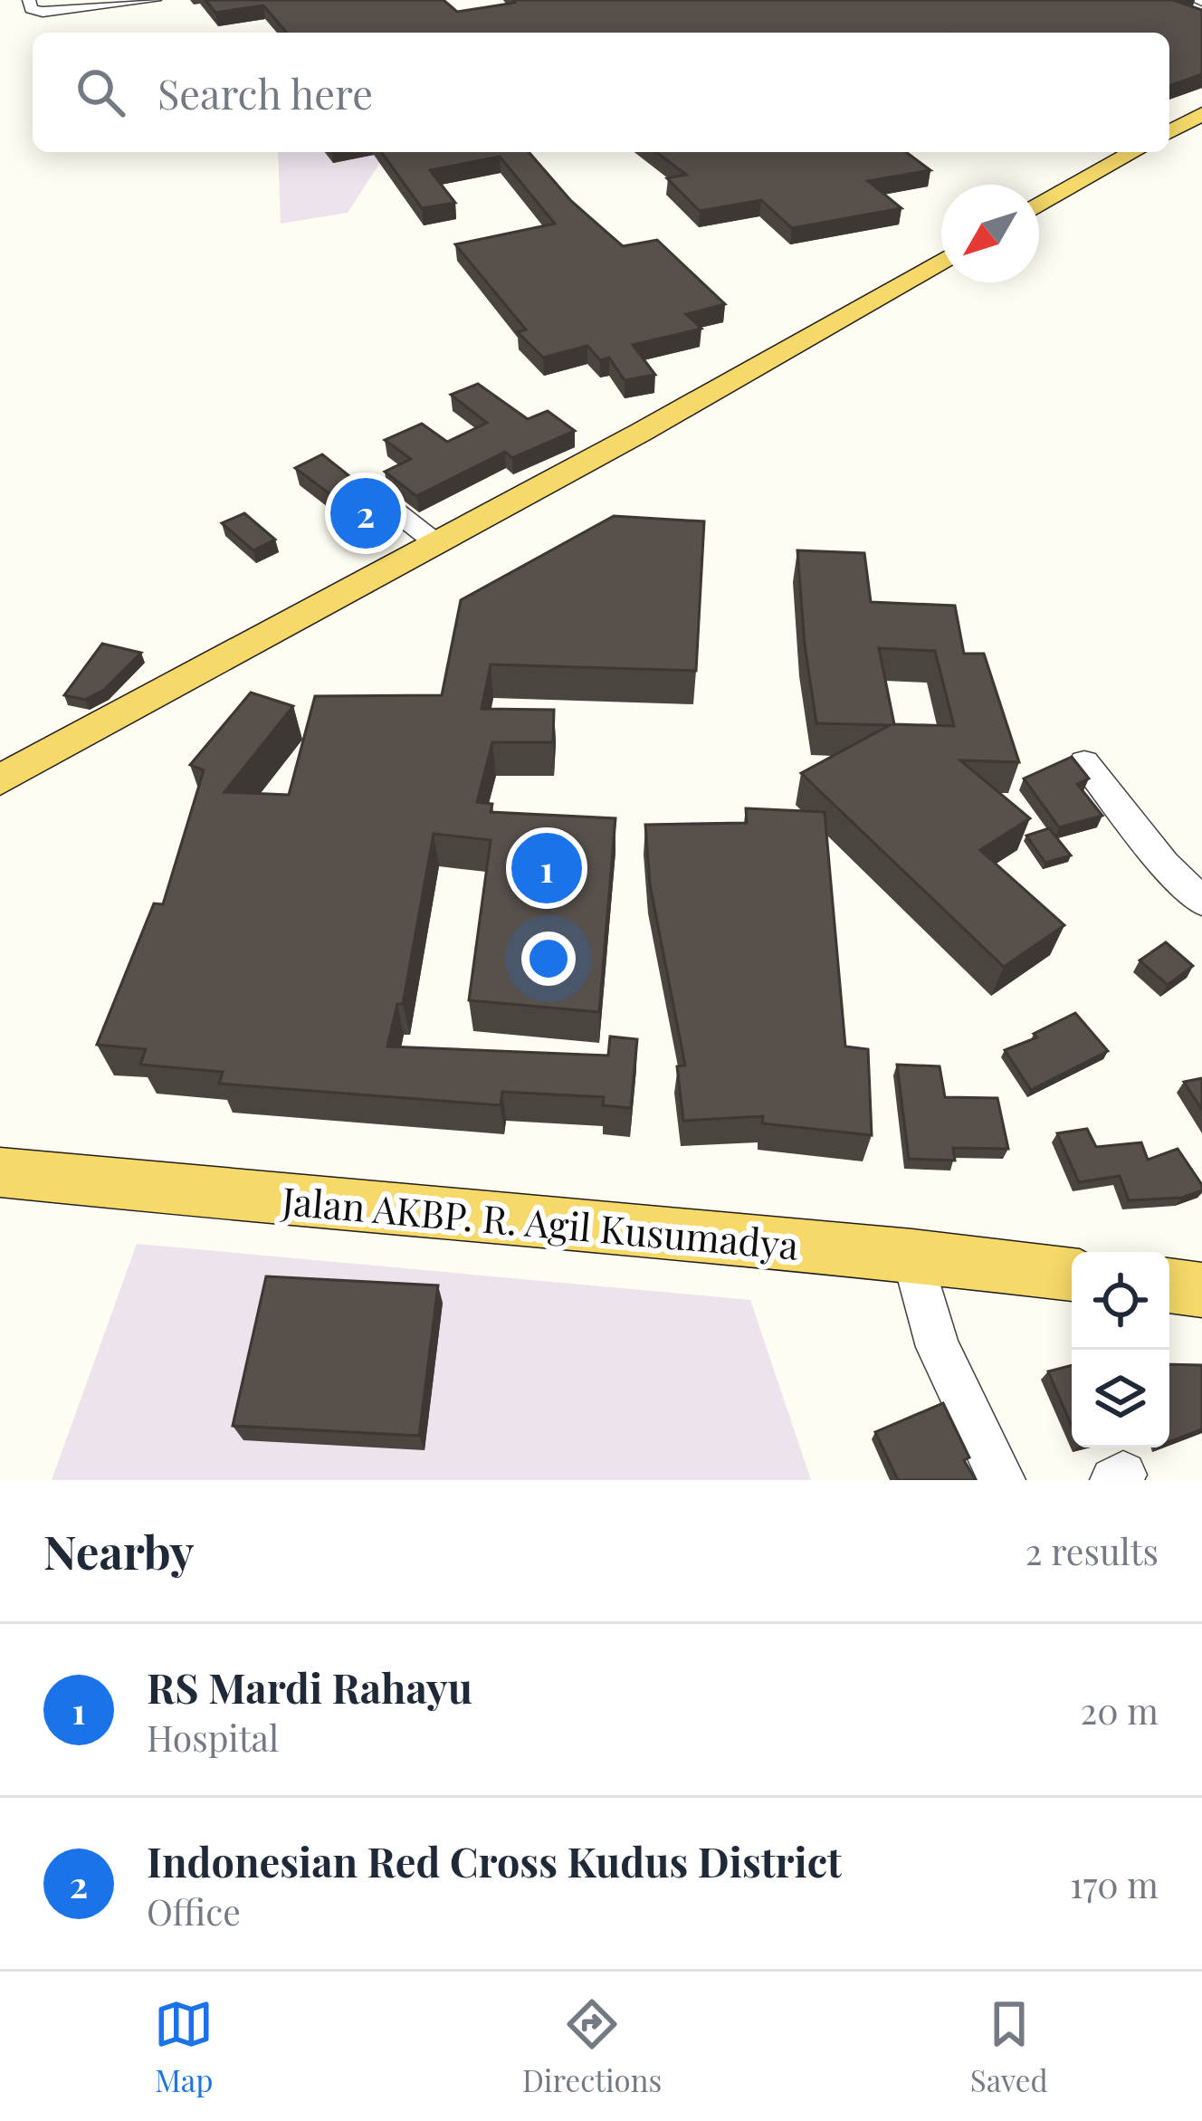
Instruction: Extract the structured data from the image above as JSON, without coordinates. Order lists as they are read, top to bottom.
{
  "streets": {
    "main road": ["Jalan AKBP. R. Agil Kusumadya"]
  },
  "north": "bottom left",
  "page": {
    "search": "Search here",
    "pins": ["2", "1"],
    "heading": ["Nearby", "2 results"],
    "list": [
      {
        "mark": "1",
        "name": "RS Mardi Rahayu",
        "note": "Hospital",
        "value": "20 m"
      },
      {
        "mark": "2",
        "name": "Indonesian Red Cross Kudus District",
        "note": "Office",
        "value": "170 m"
      }
    ],
    "nav": ["Map", "Directions", "Saved"]
  }
}
